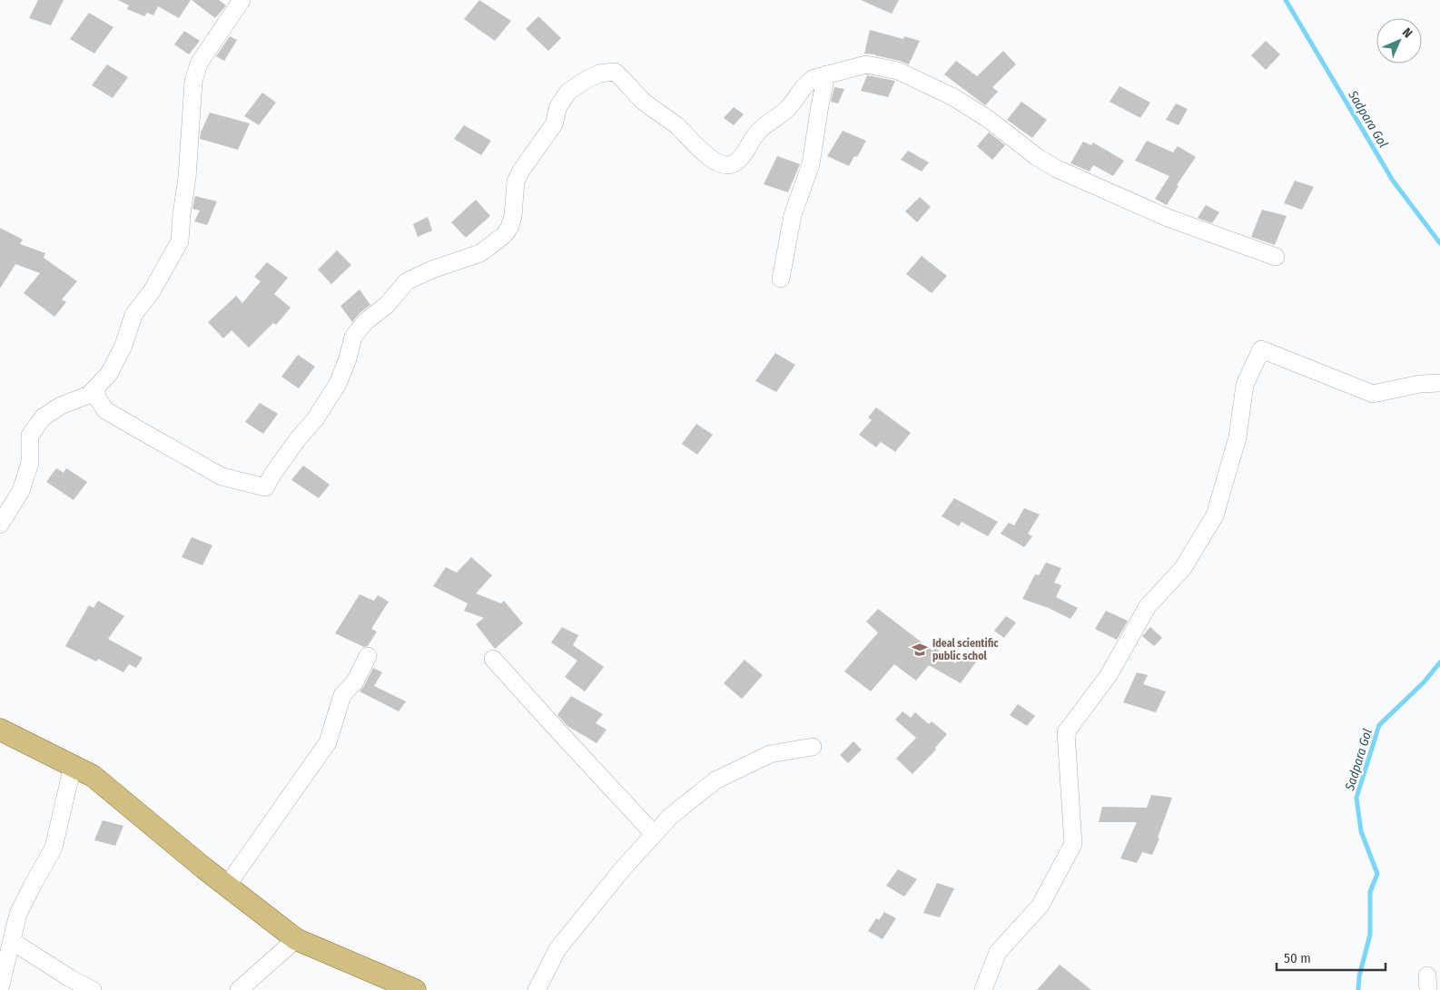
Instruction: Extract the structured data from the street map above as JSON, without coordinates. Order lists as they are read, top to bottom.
{
  "water": ["Sadpara Gol"],
  "places": {
    "school or university": ["Ideal scientific public schol"]
  },
  "scale_bar": "50 m",
  "north": "top right"
}
